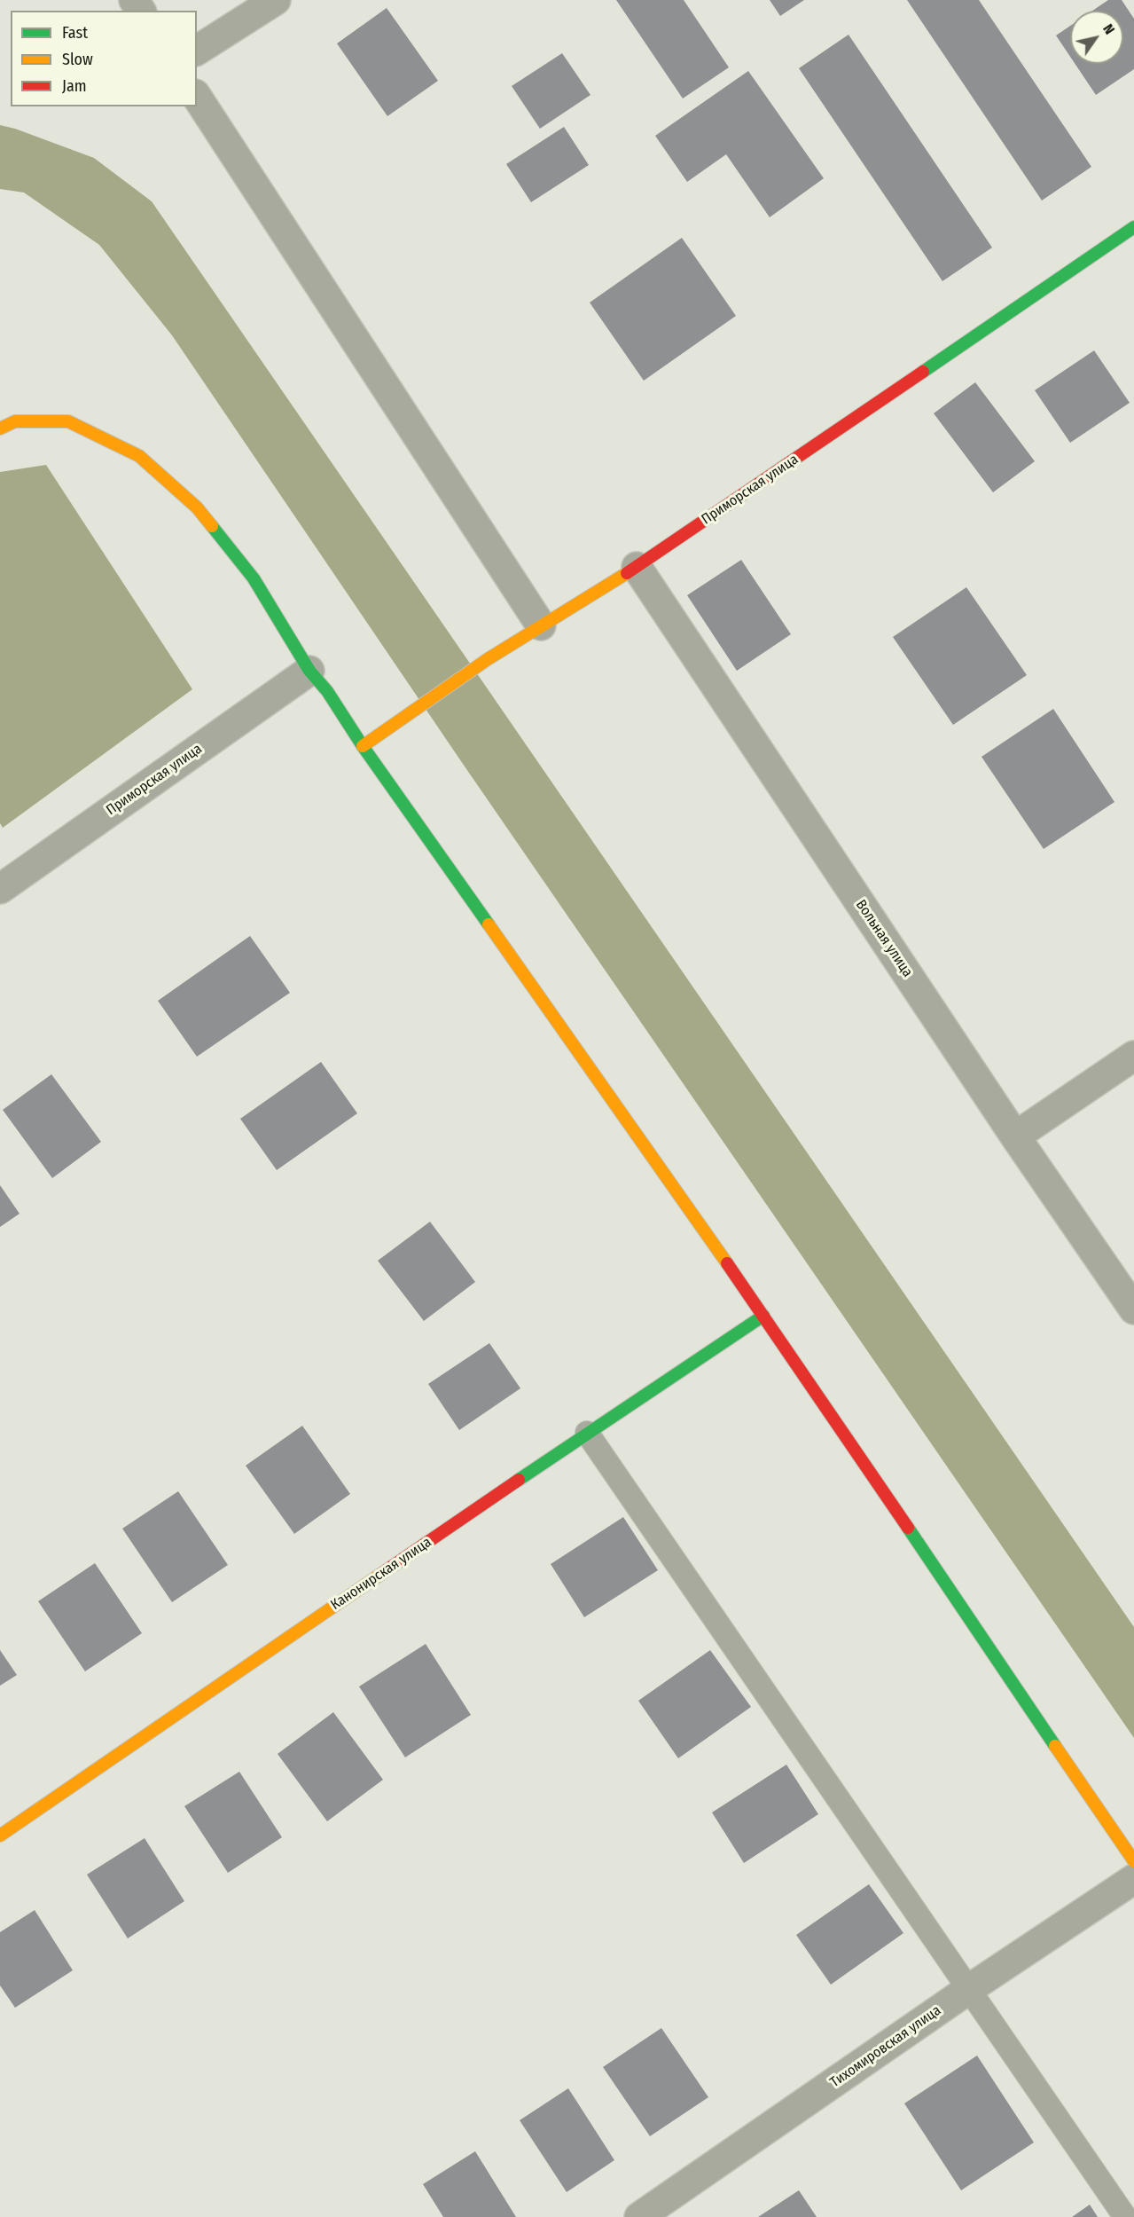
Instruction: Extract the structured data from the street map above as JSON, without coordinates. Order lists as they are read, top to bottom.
{
  "streets": {
    "street": [
      "Приморская улица",
      "Вольная улица",
      "Канонирская улица",
      "Тихомировская улица"
    ]
  },
  "crossings": [
    ["Приморская улица", "Вольная улица"]
  ],
  "legend": ["Fast", "Slow", "Jam"],
  "north": "top right"
}
